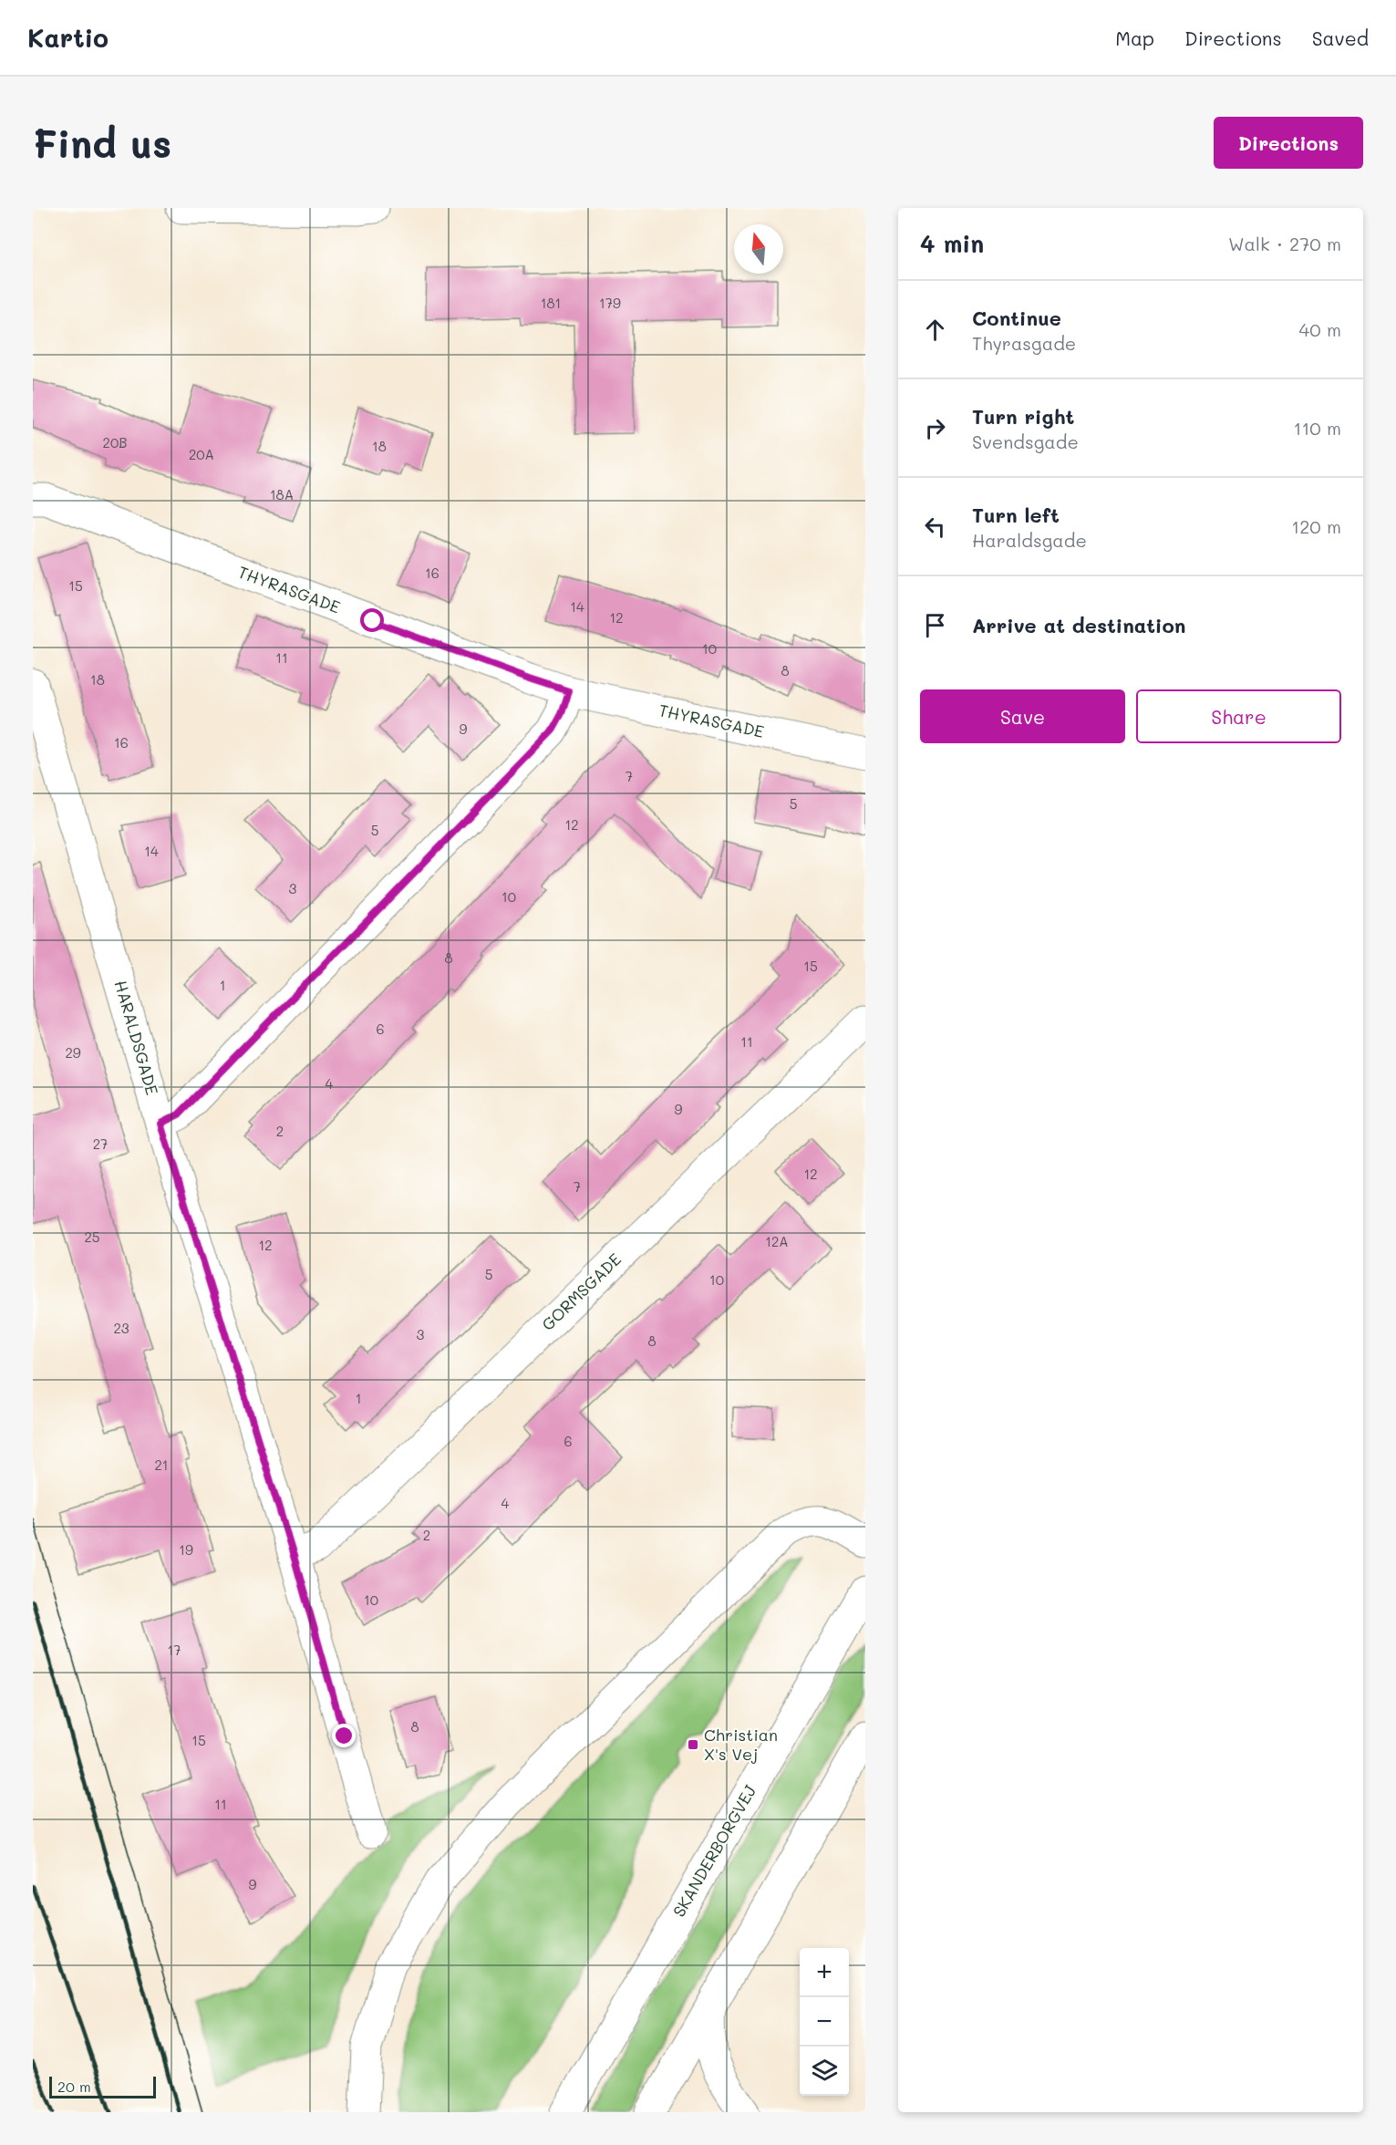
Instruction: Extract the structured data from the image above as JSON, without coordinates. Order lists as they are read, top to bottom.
{
  "streets": {
    "street": [
      "THYRASGADE",
      "HARALDSGADE",
      "GORMSGADE",
      "SKANDERBORGVEJ"
    ]
  },
  "crossings": [
    ["HARALDSGADE", "GORMSGADE"]
  ],
  "places": {
    "transit": ["Christian X's Vej"]
  },
  "house_numbers": [
    "181",
    "179",
    "20B",
    "18",
    "20A",
    "18A",
    "16",
    "15",
    "14",
    "12",
    "10",
    "11",
    "8",
    "18",
    "9",
    "16",
    "7",
    "5",
    "12",
    "5",
    "14",
    "3",
    "10",
    "8",
    "15",
    "1",
    "6",
    "11",
    "29",
    "4",
    "9",
    "2",
    "27",
    "12",
    "7",
    "25",
    "12A",
    "12",
    "5",
    "10",
    "23",
    "3",
    "8",
    "1",
    "6",
    "21",
    "4",
    "2",
    "19",
    "10",
    "17",
    "8",
    "15",
    "11",
    "9"
  ],
  "scale_bar": "20 m",
  "north": "top",
  "page": {
    "header": "Kartio",
    "nav": ["Map", "Directions", "Saved"],
    "buttons": [
      "Directions",
      ["Save", "Share"]
    ],
    "title": "Find us",
    "heading": ["4 min", "Walk · 270 m"],
    "list": [
      ["Continue", "Thyrasgade", "40 m"],
      ["Turn right", "Svendsgade", "110 m"],
      ["Turn left", "Haraldsgade", "120 m"],
      "Arrive at destination"
    ],
    "map_buttons": ["+", "−"],
    "scale": "20 m"
  }
}
